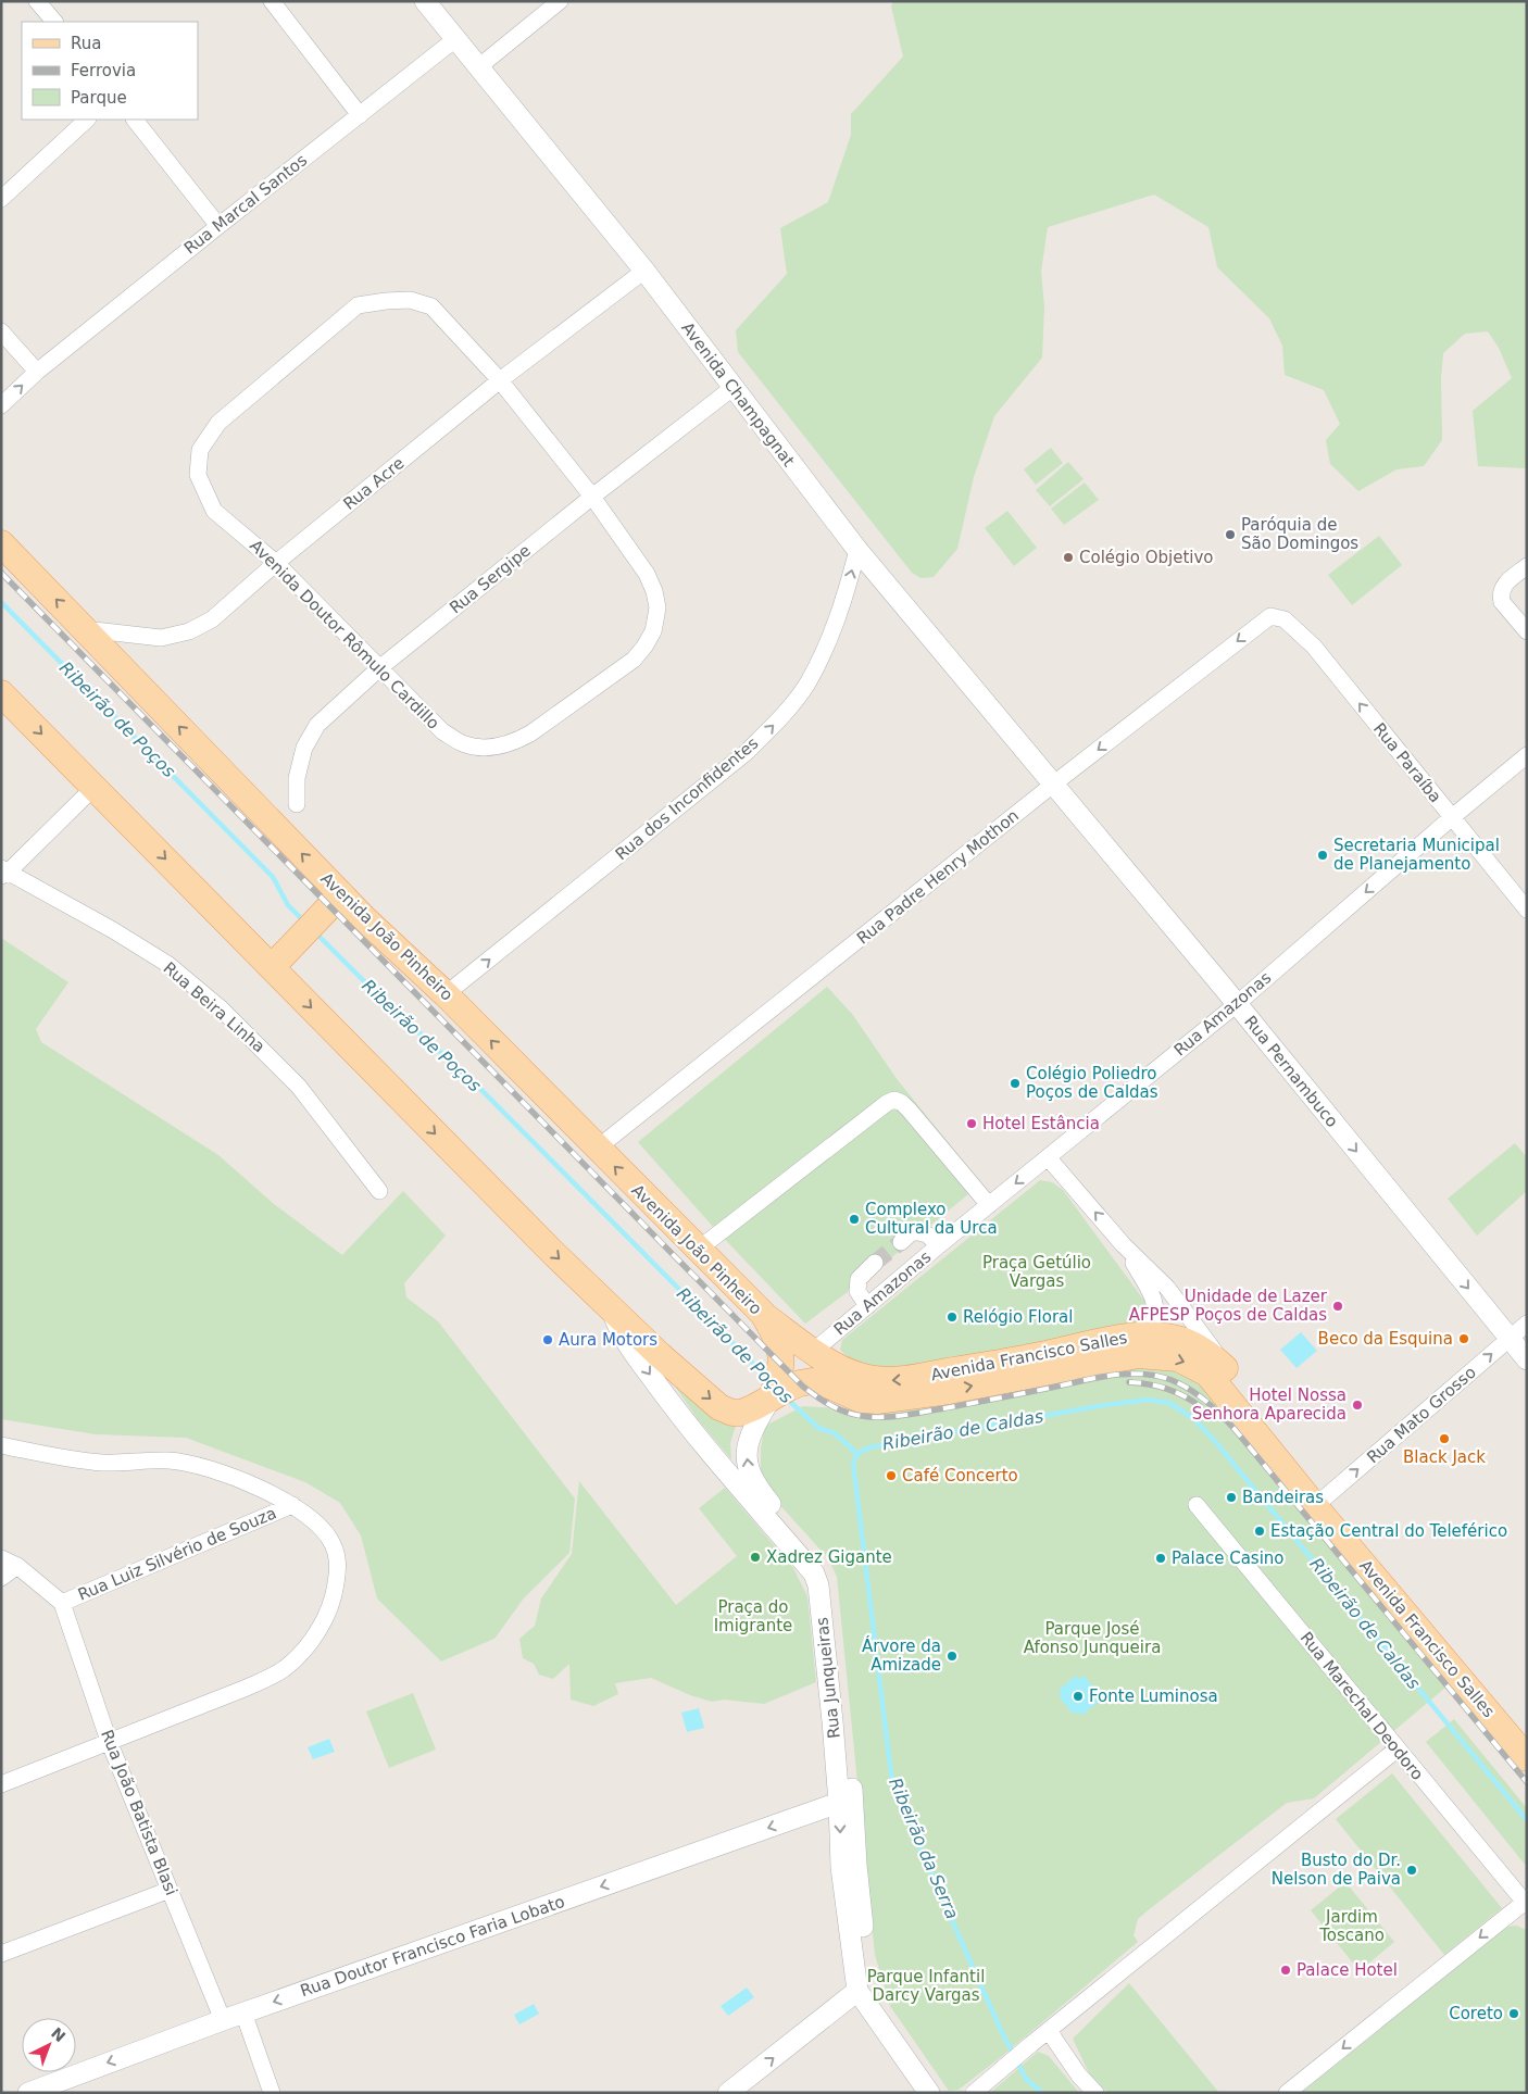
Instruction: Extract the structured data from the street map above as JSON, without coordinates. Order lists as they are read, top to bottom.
{
  "streets": {
    "main road": ["Avenida João Pinheiro", "Avenida Francisco Salles"],
    "street": [
      "Rua Marcal Santos",
      "Avenida Champagnat",
      "Rua Acre",
      "Rua Sergipe",
      "Avenida Doutor Rômulo Cardillo",
      "Rua Paraíba",
      "Rua dos Inconfidentes",
      "Rua Padre Henry Mothon",
      "Rua Beira Linha",
      "Rua Amazonas",
      "Rua Pernambuco",
      "Rua Mato Grosso",
      "Rua Luiz Silvério de Souza",
      "Rua Junqueiras",
      "Rua Marechal Deodoro",
      "Rua João Batista Blasi",
      "Rua Doutor Francisco Faria Lobato"
    ]
  },
  "crossings": [
    ["Rua Marcal Santos", "Avenida Champagnat"],
    ["Avenida Champagnat", "Rua Acre"],
    ["Avenida Champagnat", "Rua Sergipe"],
    ["Avenida Champagnat", "Rua dos Inconfidentes"],
    ["Avenida Champagnat", "Rua Padre Henry Mothon"],
    ["Avenida Champagnat", "Rua Pernambuco"],
    ["Rua Acre", "Avenida Doutor Rômulo Cardillo"],
    ["Rua Acre", "Avenida João Pinheiro"],
    ["Rua Sergipe", "Avenida Doutor Rômulo Cardillo"],
    ["Rua Paraíba", "Rua Padre Henry Mothon"],
    ["Rua Paraíba", "Rua Amazonas"],
    ["Rua dos Inconfidentes", "Avenida João Pinheiro"],
    ["Rua Padre Henry Mothon", "Avenida João Pinheiro"],
    ["Rua Padre Henry Mothon", "Rua Pernambuco"],
    ["Avenida João Pinheiro", "Avenida Francisco Salles"],
    ["Avenida João Pinheiro", "Rua Junqueiras"],
    ["Rua Amazonas", "Rua Pernambuco"],
    ["Rua Amazonas", "Avenida Francisco Salles"],
    ["Rua Pernambuco", "Rua Mato Grosso"],
    ["Avenida Francisco Salles", "Rua Mato Grosso"],
    ["Avenida Francisco Salles", "Rua Junqueiras"],
    ["Rua Luiz Silvério de Souza", "Rua João Batista Blasi"],
    ["Rua Junqueiras", "Rua Doutor Francisco Faria Lobato"],
    ["Rua João Batista Blasi", "Rua Doutor Francisco Faria Lobato"]
  ],
  "one_way": [
    "Rua Paraíba",
    "Rua dos Inconfidentes",
    "Rua Amazonas",
    "Rua Pernambuco",
    "Rua Mato Grosso",
    "Rua Doutor Francisco Faria Lobato"
  ],
  "water": ["Ribeirão de Poços", "Ribeirão de Caldas", "Ribeirão da Serra"],
  "parks": [
    "Praça Getúlio Vargas",
    "Praça do Imigrante",
    "Parque José Afonso Junqueira",
    "Jardim Toscano",
    "Parque Infantil Darcy Vargas"
  ],
  "places": [
    "Paróquia de São Domingos",
    "Colégio Objetivo",
    "Secretaria Municipal de Planejamento",
    "Colégio Poliedro Poços de Caldas",
    "Hotel Estância",
    "Complexo Cultural da Urca",
    "Unidade de Lazer AFPESP Poços de Caldas",
    "Relógio Floral",
    "Beco da Esquina",
    "Aura Motors",
    "Hotel Nossa Senhora Aparecida",
    "Black Jack",
    "Café Concerto",
    "Bandeiras",
    "Estação Central do Teleférico",
    "Xadrez Gigante",
    "Palace Casino",
    "Árvore da Amizade",
    "Fonte Luminosa",
    "Busto do Dr. Nelson de Paiva",
    "Palace Hotel",
    "Coreto"
  ],
  "legend": ["Rua", "Ferrovia", "Parque"],
  "north": "top right"
}
